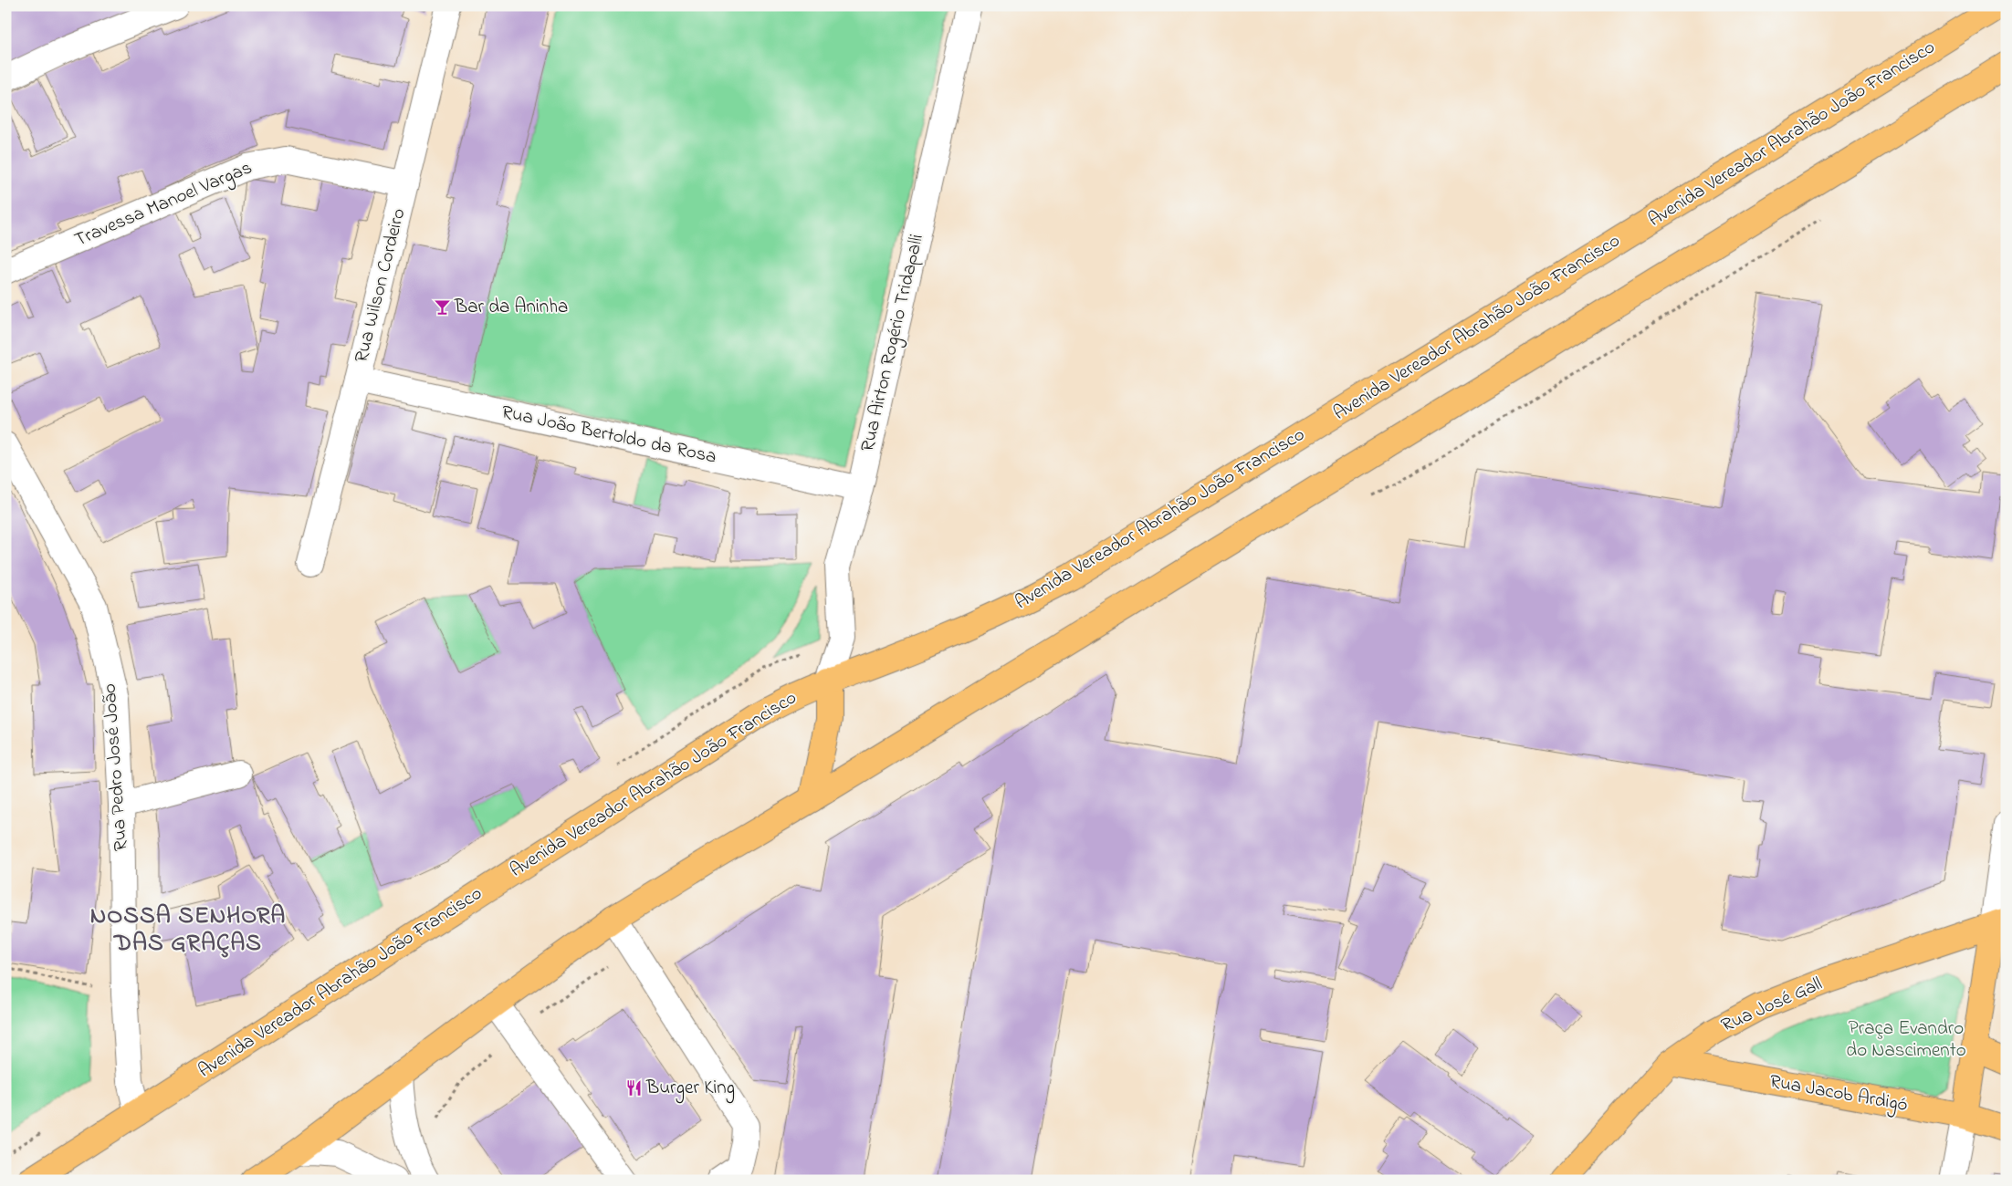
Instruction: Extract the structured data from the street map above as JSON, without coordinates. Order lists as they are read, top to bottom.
{
  "streets": {
    "main road": ["Avenida Vereador Abrahão João Francisco", "Rua José Gall", "Rua Jacob Ardigó"],
    "street": [
      "Travessa Manoel Vargas",
      "Rua Wilson Cordeiro",
      "Rua Airton Rogério Tridapalli",
      "Rua João Bertoldo da Rosa",
      "Rua Pedro José João"
    ]
  },
  "crossings": [
    ["Avenida Vereador Abrahão João Francisco", "Rua Airton Rogério Tridapalli"],
    ["Avenida Vereador Abrahão João Francisco", "Rua Pedro José João"],
    ["Travessa Manoel Vargas", "Rua Wilson Cordeiro"],
    ["Rua Wilson Cordeiro", "Rua João Bertoldo da Rosa"],
    ["Rua Airton Rogério Tridapalli", "Rua João Bertoldo da Rosa"],
    ["Rua José Gall", "Rua Jacob Ardigó"]
  ],
  "districts": ["NOSSA SENHORA DAS GRAÇAS"],
  "parks": ["Praça Evandro do Nascimento"],
  "places": {
    "bar": ["Bar da Aninha"],
    "restaurant": ["Burger King"]
  }
}
